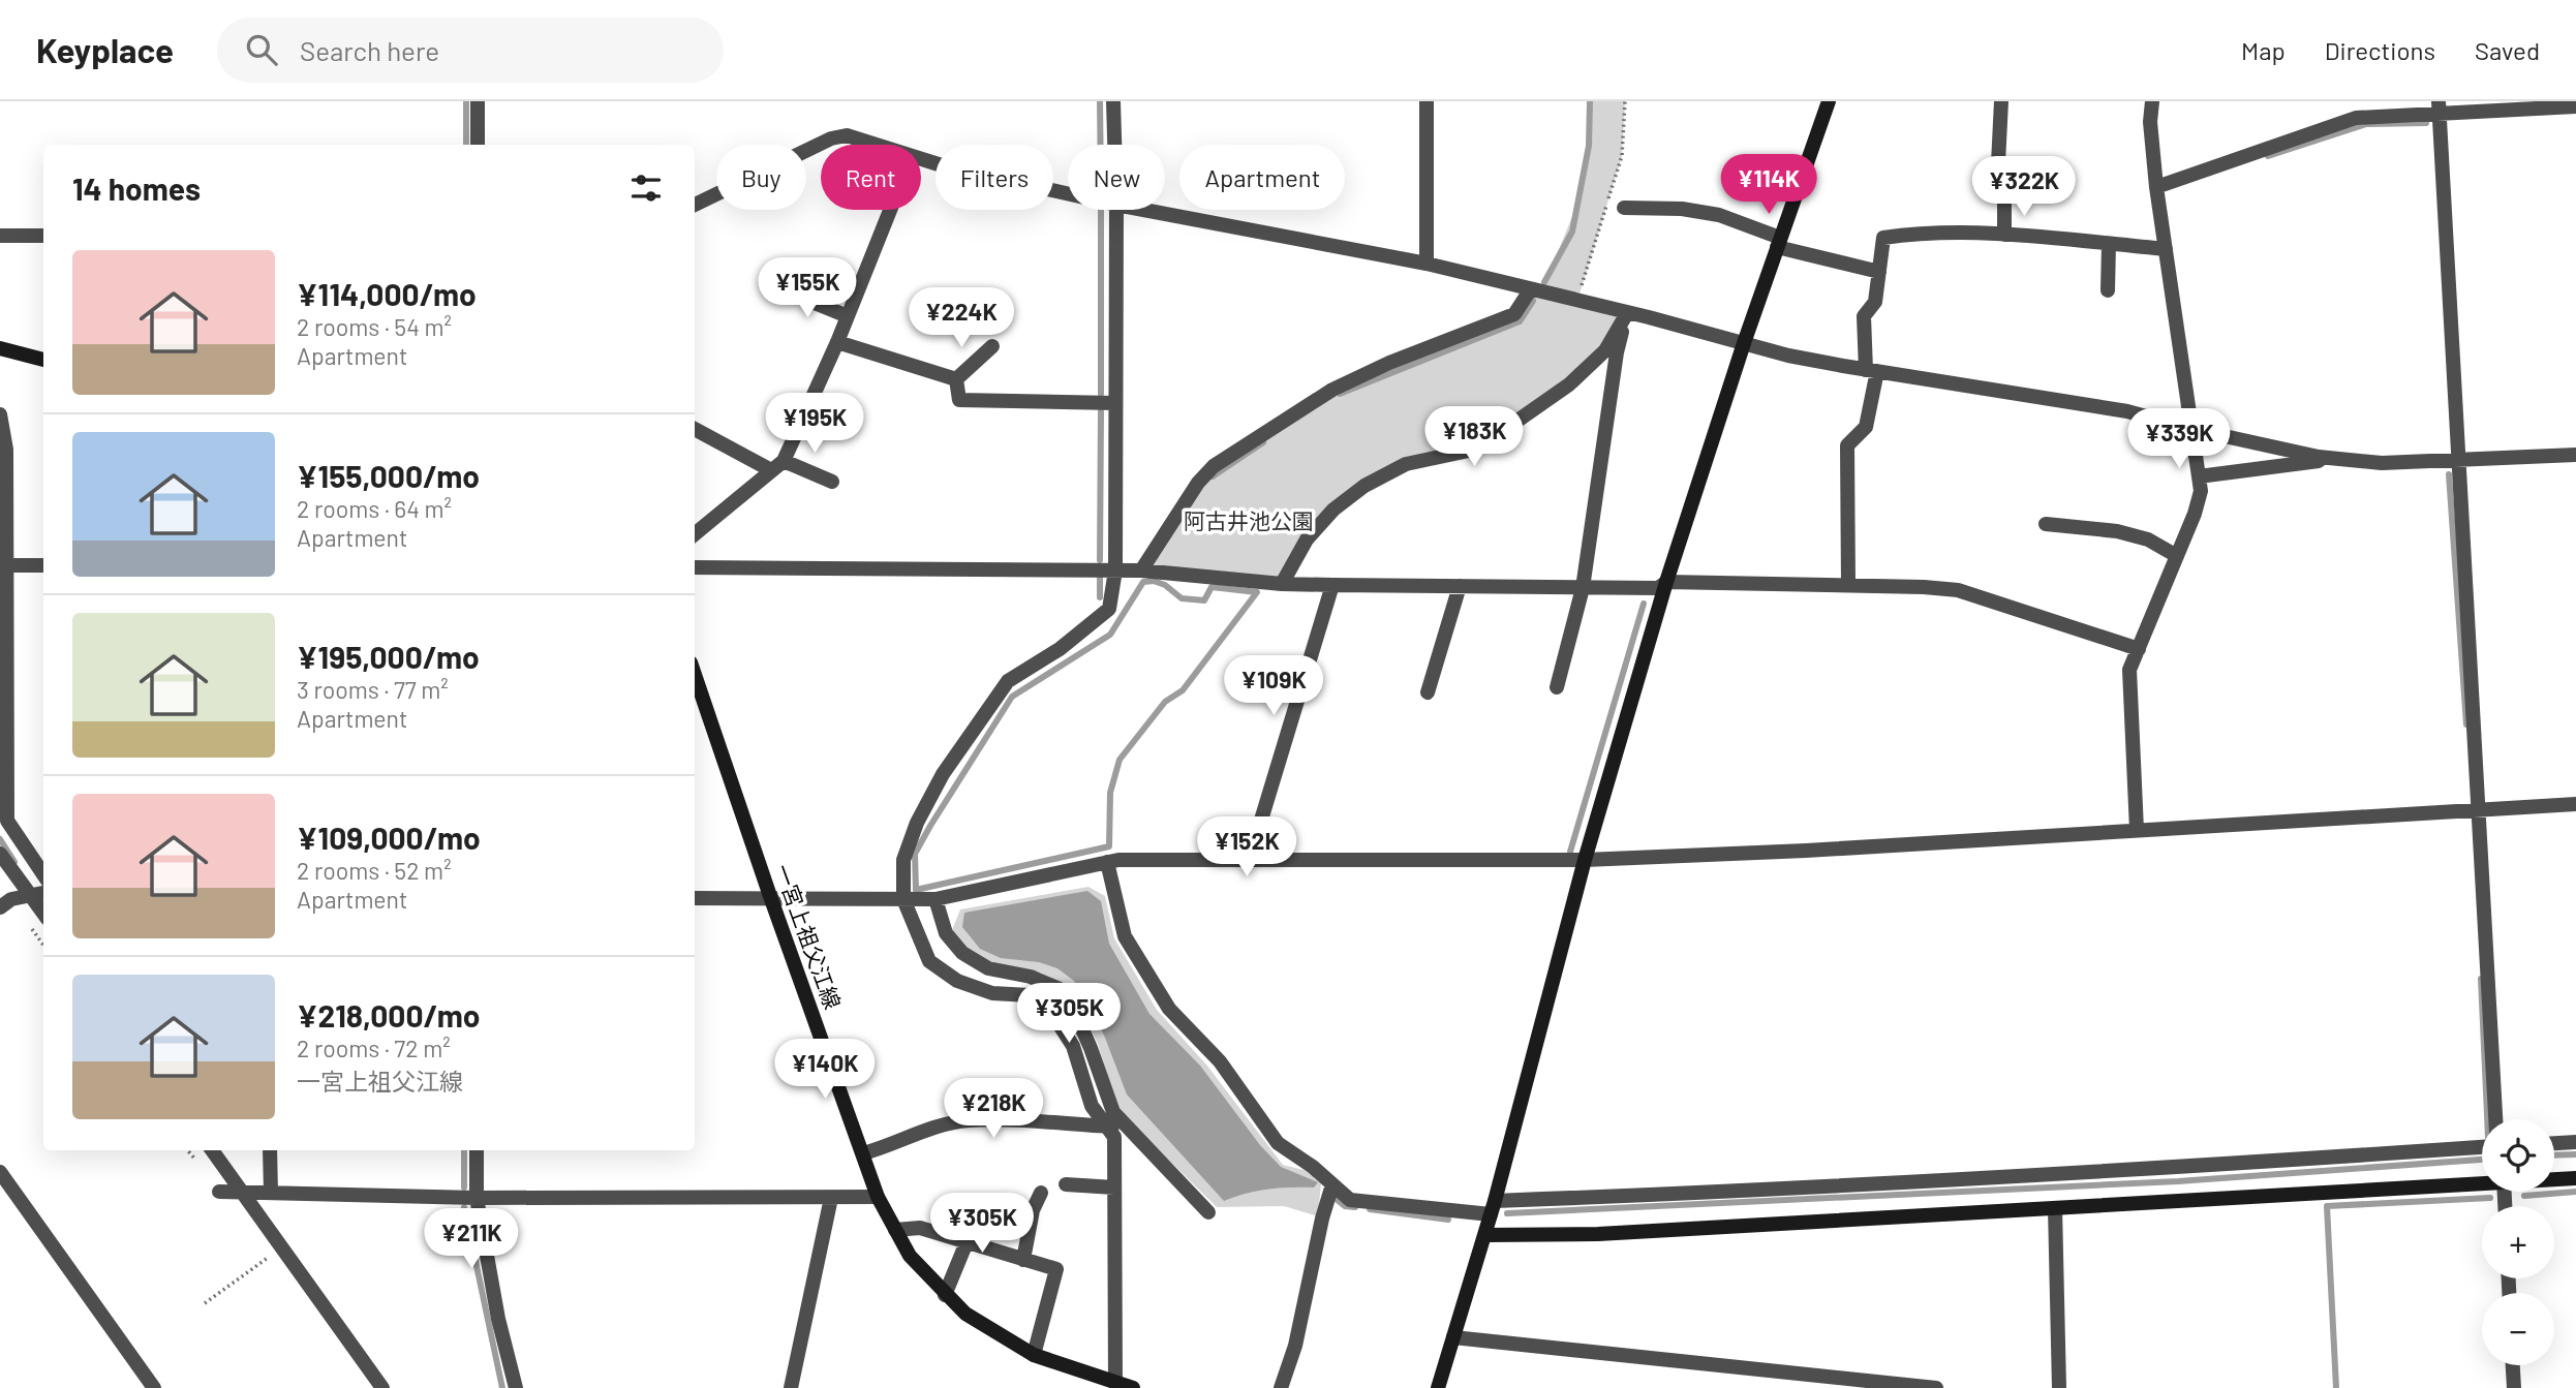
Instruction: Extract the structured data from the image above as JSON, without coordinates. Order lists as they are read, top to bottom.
{
  "streets": {
    "street": ["一宮上祖父江線"]
  },
  "parks": ["阿古井池公園"],
  "page": {
    "header": "Keyplace",
    "search": "Search here",
    "nav": ["Map", "Directions", "Saved"],
    "chip": [
      "Buy",
      "Rent",
      "Filters",
      "New",
      "Apartment"
    ],
    "heading": "14 homes",
    "price": [
      "¥114K",
      "¥322K",
      "¥155K",
      "¥224K",
      "¥195K",
      "¥183K",
      "¥339K",
      "¥109K",
      "¥152K",
      "¥305K",
      "¥140K",
      "¥218K",
      "¥305K",
      "¥211K"
    ],
    "list": [
      {
        "name": "¥114,000/mo",
        "note": "2 rooms · 54 m² · Apartment"
      },
      {
        "name": "¥155,000/mo",
        "note": "2 rooms · 64 m² · Apartment"
      },
      {
        "name": "¥195,000/mo",
        "note": "3 rooms · 77 m² · Apartment"
      },
      {
        "name": "¥109,000/mo",
        "note": "2 rooms · 52 m² · Apartment"
      },
      {
        "name": "¥218,000/mo",
        "note": "2 rooms · 72 m² · 一宮上祖父江線"
      }
    ],
    "map_buttons": ["+", "−"]
  }
}
